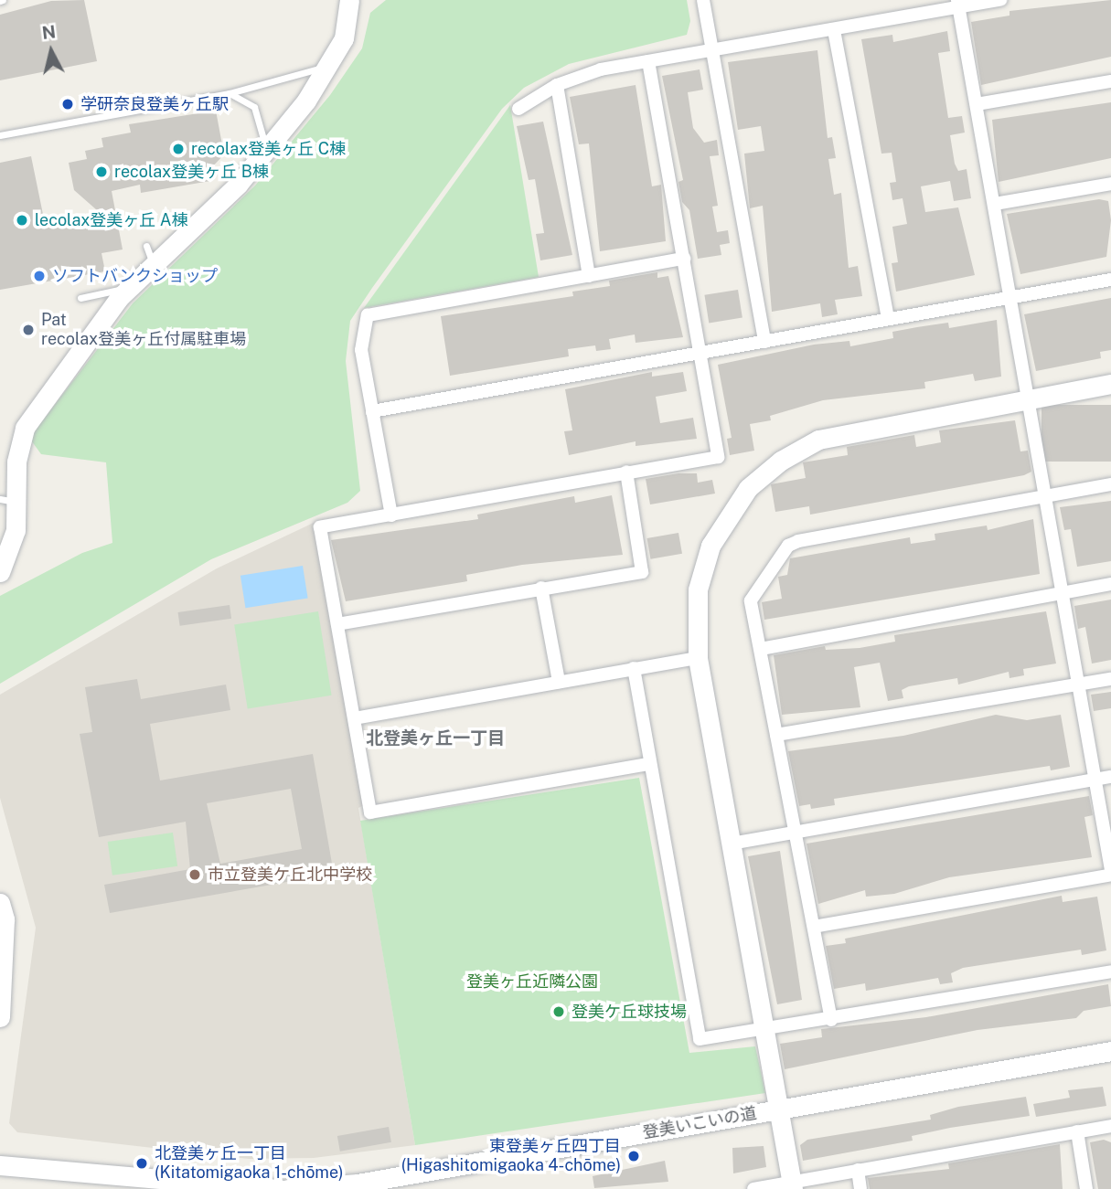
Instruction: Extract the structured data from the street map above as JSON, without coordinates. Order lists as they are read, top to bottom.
{
  "streets": {
    "street": ["登美いこいの道"]
  },
  "districts": ["北登美ヶ丘一丁目"],
  "parks": ["登美ヶ丘近隣公園"],
  "places": [
    "学研奈良登美ヶ丘駅",
    "recolax登美ヶ丘 C棟",
    "recolax登美ヶ丘 B棟",
    "lecolax登美ヶ丘 A棟",
    "ソフトバンクショップ",
    "Pat recolax登美ヶ丘付属駐車場",
    "市立登美ケ丘北中学校",
    "登美ケ丘球技場",
    "東登美ヶ丘四丁目 (Higashitomigaoka 4-chōme)",
    "北登美ヶ丘一丁目 (Kitatomigaoka 1-chōme)"
  ],
  "north": "top"
}
